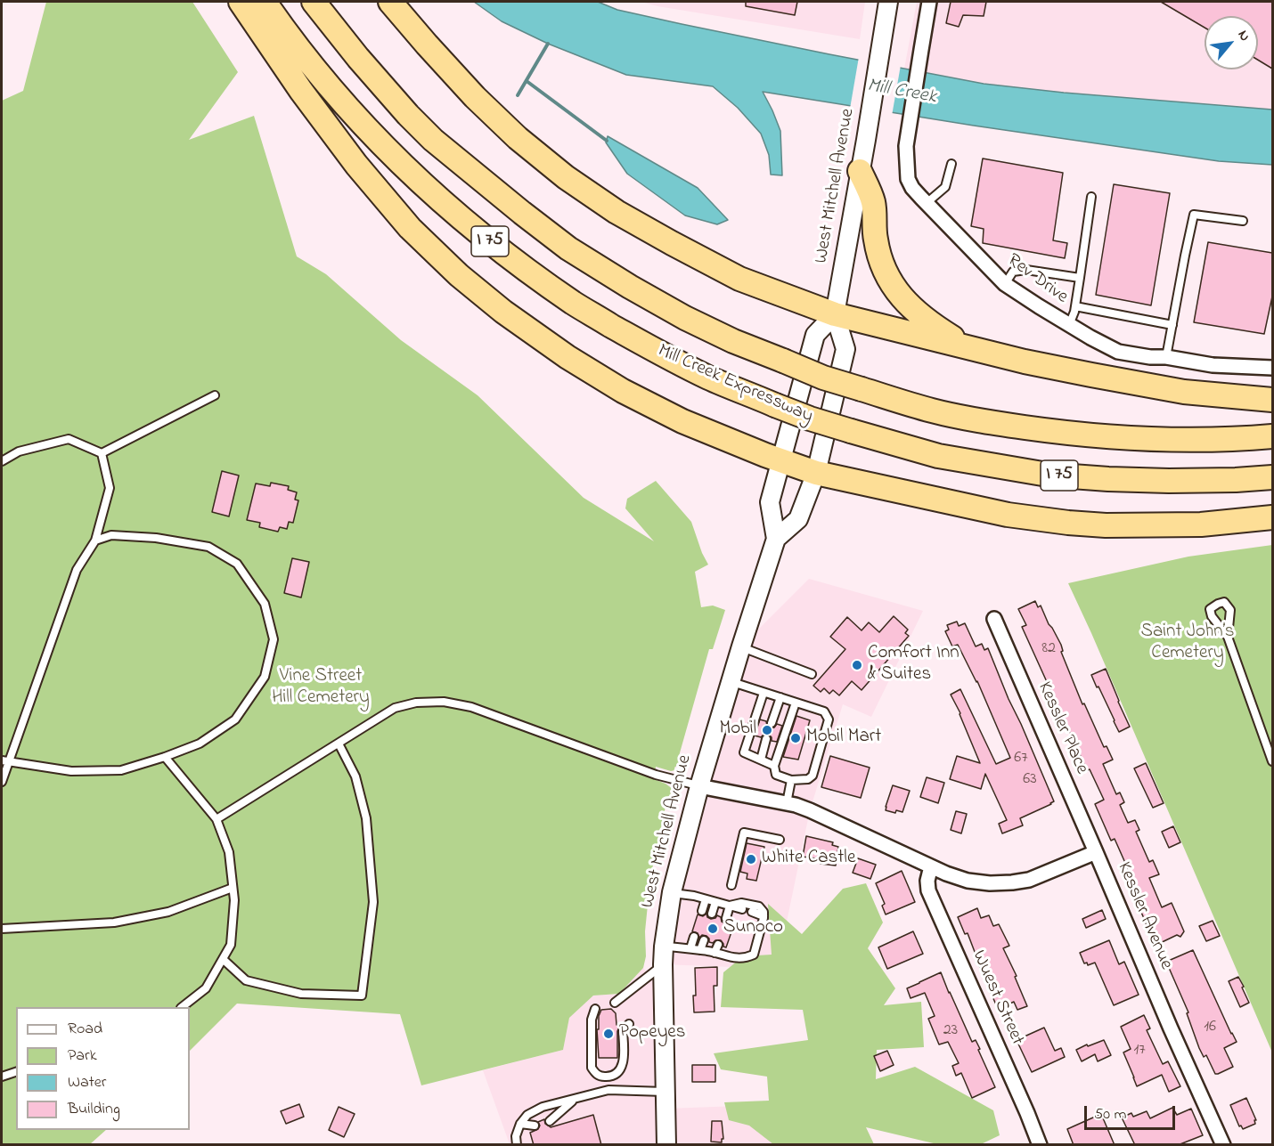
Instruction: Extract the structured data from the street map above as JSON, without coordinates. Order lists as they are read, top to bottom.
{
  "streets": {
    "highway": ["I 75", "Mill Creek Expressway"],
    "main road": ["West Mitchell Avenue"],
    "street": [
      "Rev Drive",
      "Kessler Place",
      "Kessler Avenue",
      "Wuest Street"
    ]
  },
  "crossings": [
    ["West Mitchell Avenue", "Kessler Avenue"],
    ["Kessler Place", "Kessler Avenue"],
    ["Kessler Avenue", "Wuest Street"]
  ],
  "water": ["Mill Creek"],
  "parks": ["Saint John’s Cemetery", "Vine Street Hill Cemetery"],
  "places": [
    "Comfort Inn & Suites",
    "Mobil",
    "Mobil Mart",
    "White Castle",
    "Sunoco",
    "Popeyes"
  ],
  "house_numbers": [
    "82",
    "67",
    "63",
    "16",
    "23",
    "17"
  ],
  "legend": [
    "Road",
    "Park",
    "Water",
    "Building"
  ],
  "scale_bar": "50 m",
  "north": "top right"
}
